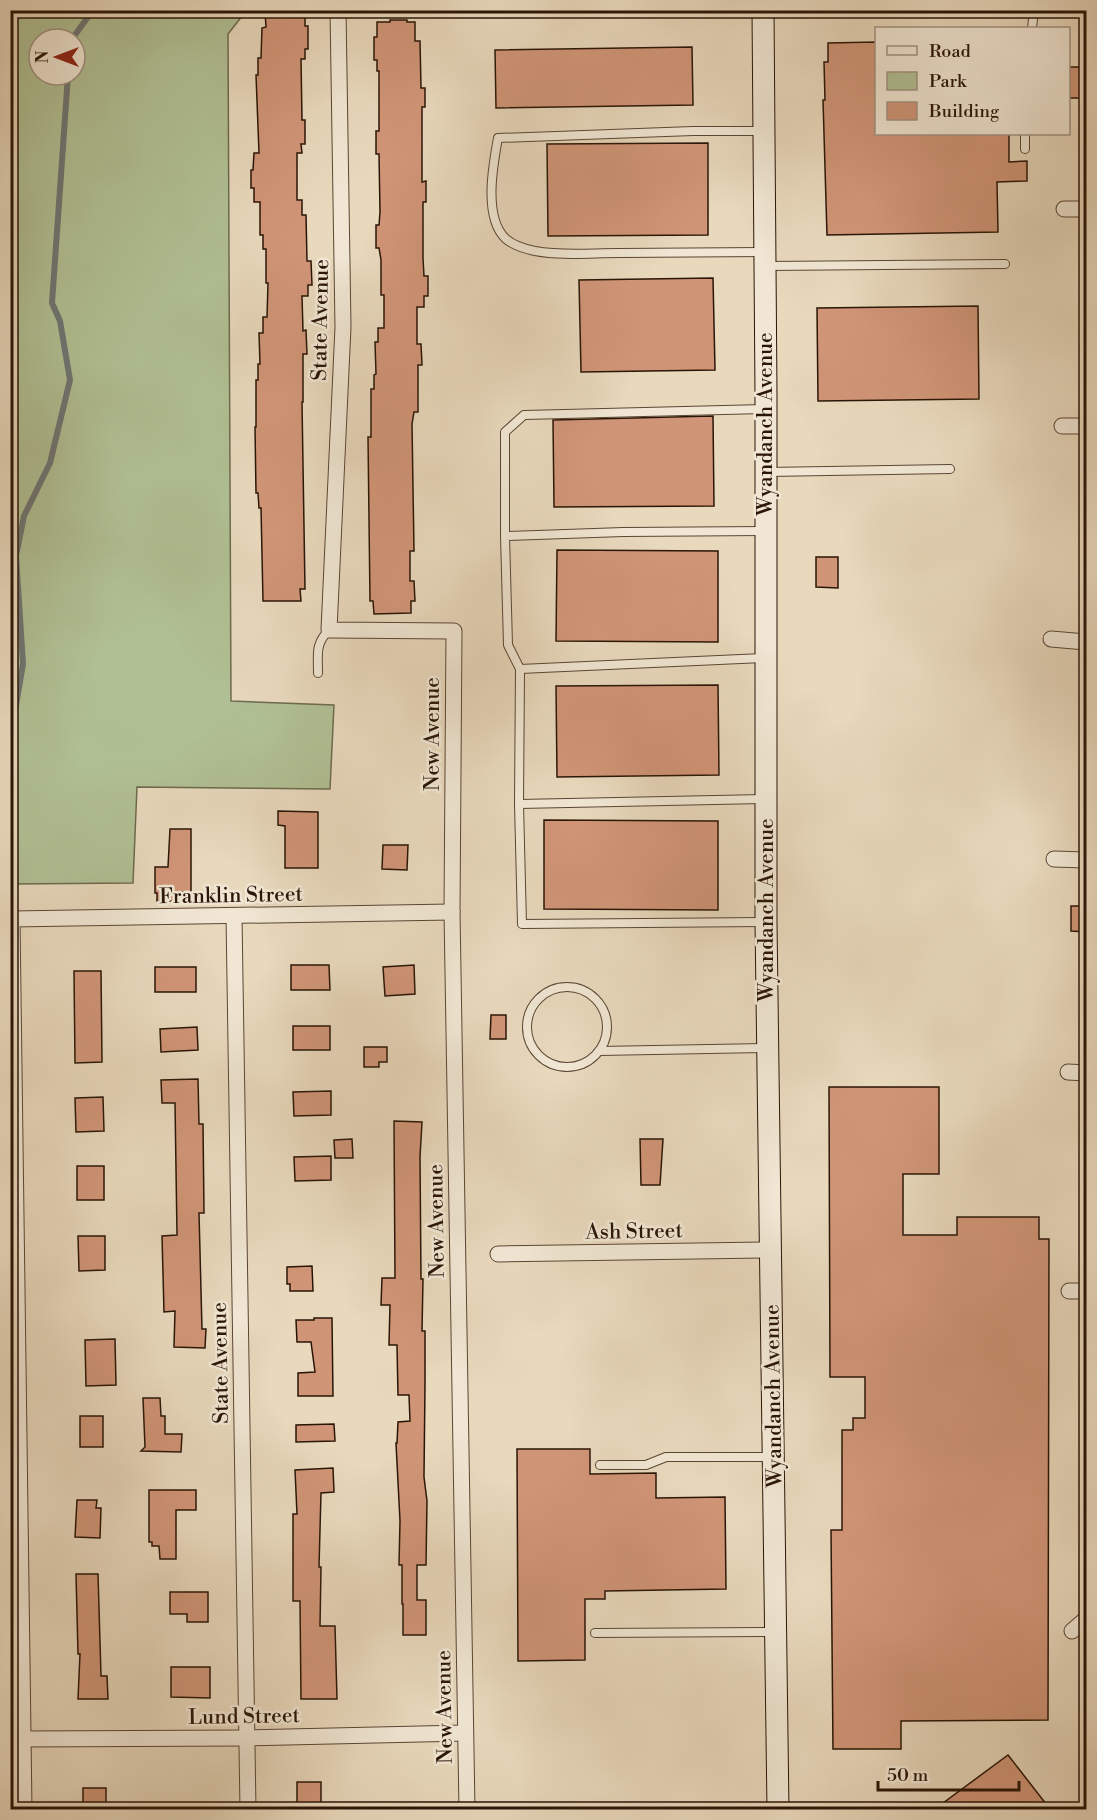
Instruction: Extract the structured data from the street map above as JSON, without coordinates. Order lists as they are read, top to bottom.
{
  "streets": {
    "street": [
      "State Avenue",
      "Wyandanch Avenue",
      "New Avenue",
      "Franklin Street",
      "Ash Street",
      "Lund Street"
    ]
  },
  "crossings": [
    ["State Avenue", "New Avenue"],
    ["State Avenue", "Franklin Street"],
    ["State Avenue", "Lund Street"],
    ["Wyandanch Avenue", "Ash Street"],
    ["New Avenue", "Franklin Street"],
    ["New Avenue", "Lund Street"]
  ],
  "legend": ["Road", "Park", "Building"],
  "scale_bar": "50 m",
  "north": "left"
}
